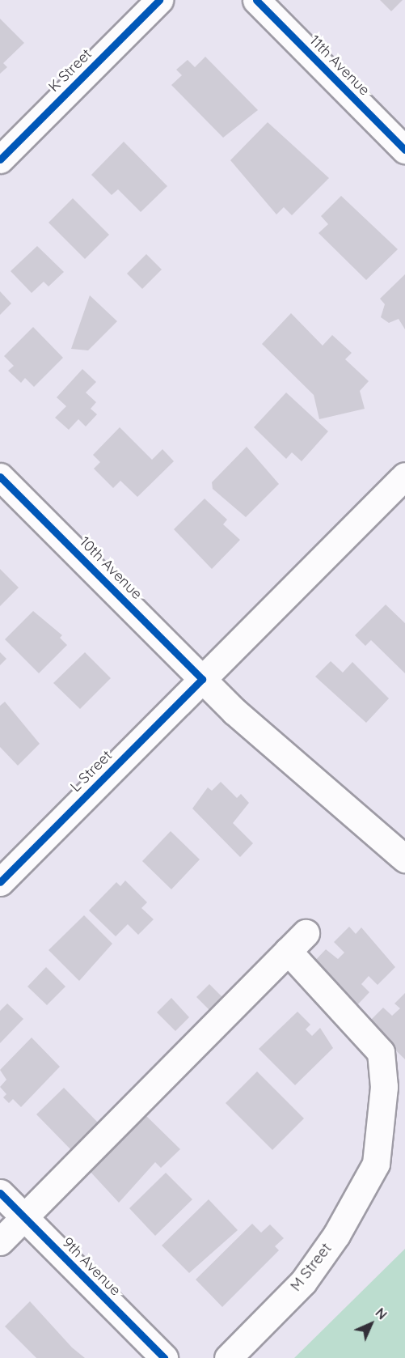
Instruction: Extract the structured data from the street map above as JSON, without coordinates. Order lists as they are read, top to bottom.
{
  "streets": {
    "street": [
      "11th Avenue",
      "K Street",
      "10th Avenue",
      "L Street",
      "9th Avenue",
      "M Street"
    ]
  },
  "crossings": [
    ["10th Avenue", "L Street"],
    ["9th Avenue", "M Street"]
  ],
  "north": "top right"
}
